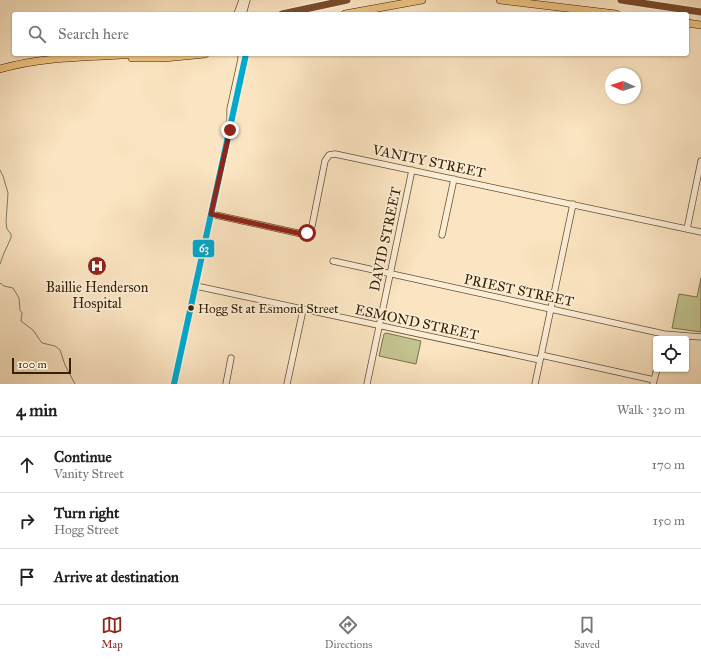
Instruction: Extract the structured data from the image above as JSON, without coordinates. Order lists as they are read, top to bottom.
{
  "streets": {
    "street": [
      "VANITY STREET",
      "DAVID STREET",
      "PRIEST STREET",
      "ESMOND STREET"
    ]
  },
  "crossings": [
    ["VANITY STREET", "DAVID STREET"],
    ["DAVID STREET", "PRIEST STREET"],
    ["DAVID STREET", "ESMOND STREET"]
  ],
  "places": {
    "hospital": ["Baillie Henderson Hospital"],
    "other": ["Hogg St at Esmond Street"]
  },
  "lines": ["transit line 63"],
  "scale_bar": "100 m",
  "north": "left",
  "page": {
    "search": "Search here",
    "scale": "100 m",
    "heading": ["4 min", "Walk · 320 m"],
    "list": [
      ["Continue", "Vanity Street", "170 m"],
      ["Turn right", "Hogg Street", "150 m"],
      "Arrive at destination"
    ],
    "nav": ["Map", "Directions", "Saved"]
  }
}
